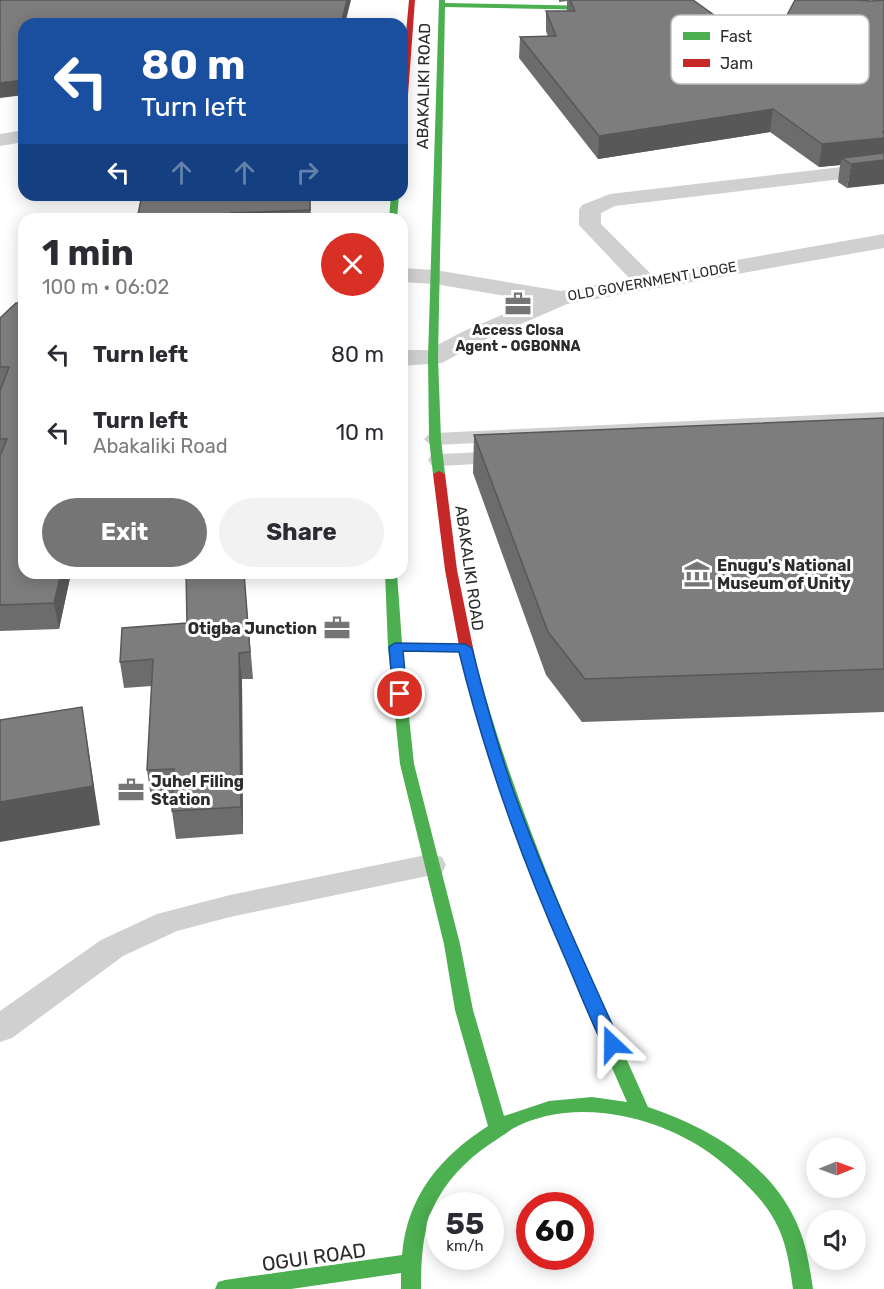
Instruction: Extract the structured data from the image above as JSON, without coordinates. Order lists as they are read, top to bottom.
{
  "streets": {
    "main road": ["ABAKALIKI ROAD", "OGUI ROAD"],
    "street": ["OLD GOVERNMENT LODGE"]
  },
  "crossings": [
    ["ABAKALIKI ROAD", "OLD GOVERNMENT LODGE"]
  ],
  "places": {
    "office": ["Access Closa Agent - OGBONNA", "Otigba Junction", "Juhel Filing Station"],
    "museum": ["Enugu's National Museum of Unity"]
  },
  "legend": ["Fast", "Jam"],
  "north": "right",
  "page": {
    "turn": ["80 m", "Turn left"],
    "heading": ["1 min", "100 m · 06:02"],
    "list": [
      {
        "name": "Turn left",
        "value": "80 m"
      },
      {
        "name": "Turn left",
        "note": "Abakaliki Road",
        "value": "10 m"
      }
    ],
    "buttons": ["Exit", "Share"],
    "speed": "55 km/h",
    "limit": "60"
  }
}
